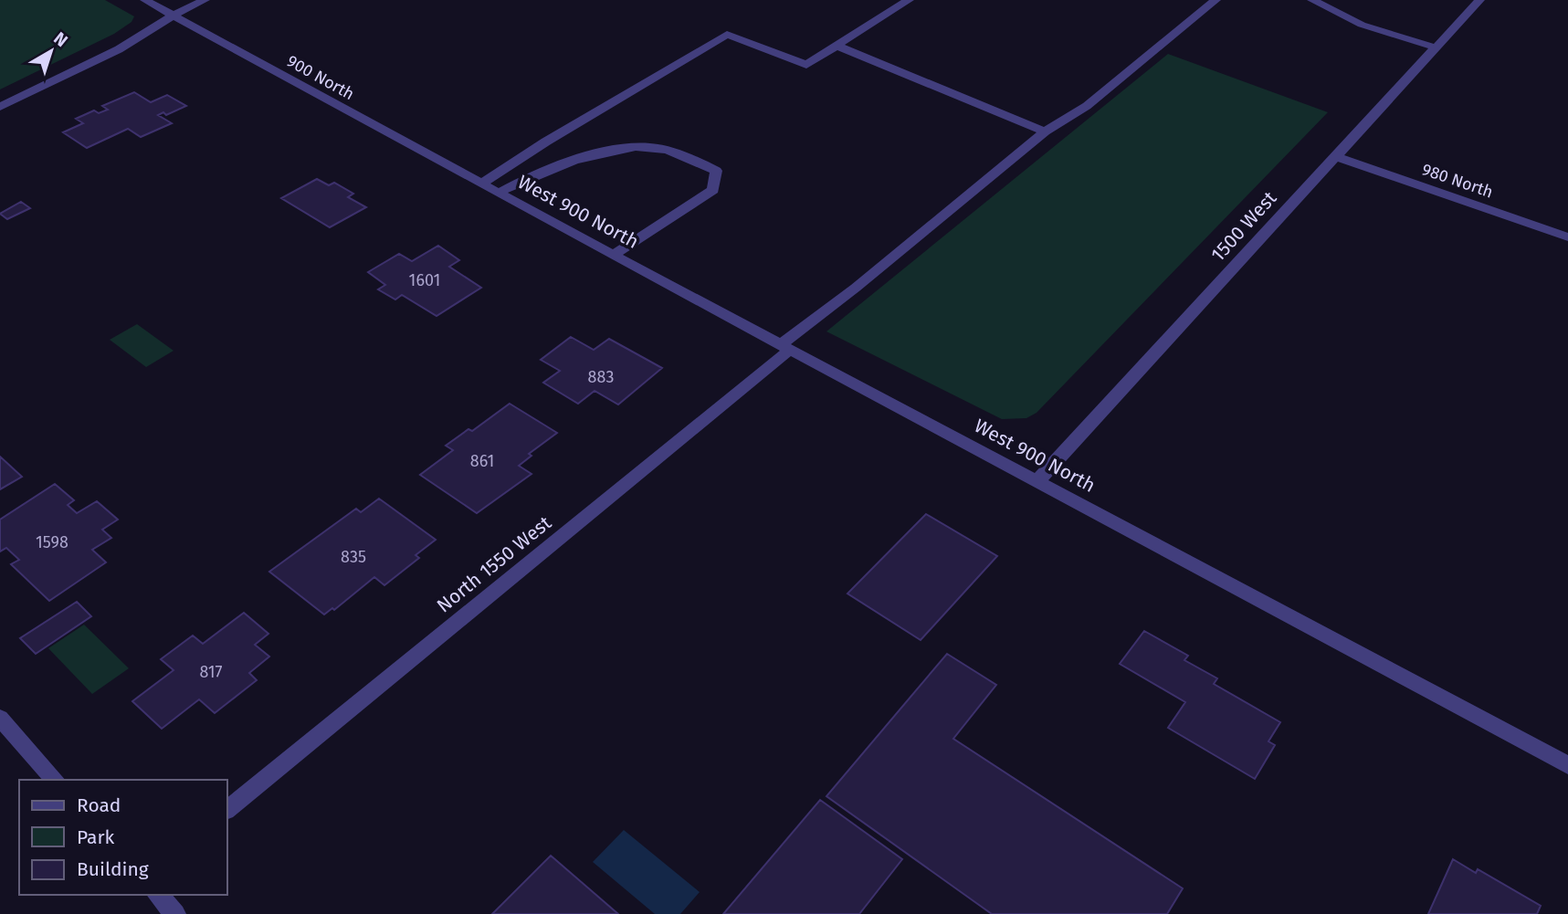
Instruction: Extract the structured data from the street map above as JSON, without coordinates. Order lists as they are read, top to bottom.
{
  "streets": {
    "street": [
      "900 North",
      "980 North",
      "West 900 North",
      "1500 West",
      "North 1550 West"
    ]
  },
  "crossings": [
    ["900 North", "West 900 North"],
    ["980 North", "1500 West"],
    ["West 900 North", "1500 West"],
    ["West 900 North", "North 1550 West"]
  ],
  "house_numbers": [
    "1601",
    "883",
    "861",
    "1598",
    "835",
    "817"
  ],
  "legend": ["Road", "Park", "Building"],
  "north": "top right"
}
